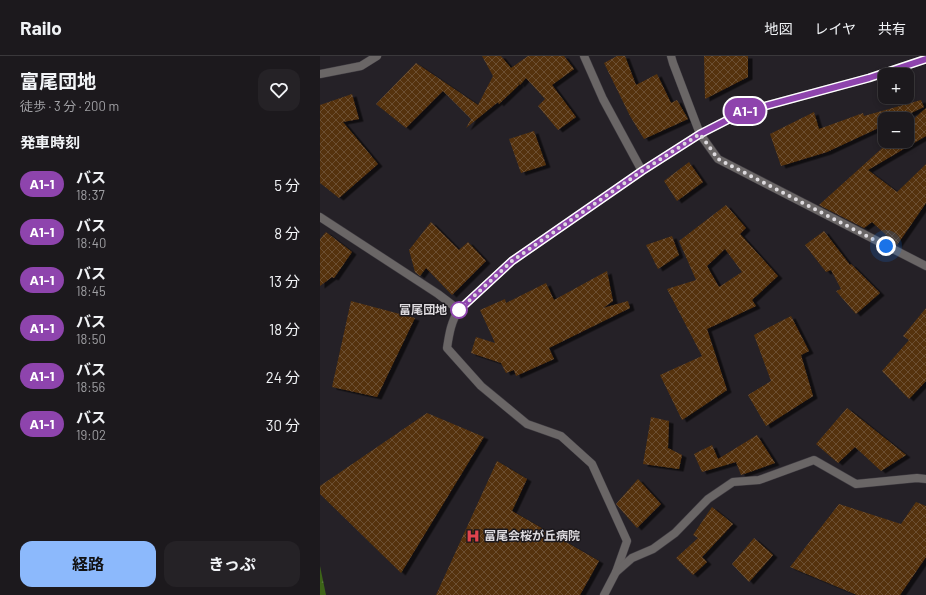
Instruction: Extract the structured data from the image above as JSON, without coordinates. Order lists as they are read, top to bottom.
{
  "places": {
    "other": ["富尾団地"],
    "hospital": ["富尾会桜が丘病院"]
  },
  "lines": ["bus line A1-1"],
  "page": {
    "header": "Railo",
    "nav": ["地図", "レイヤ", "共有"],
    "heading": [
      ["富尾団地", "徒歩 · 3 分 · 200 m"],
      "発車時刻"
    ],
    "on_map": "A1-1",
    "map_buttons": ["+", "−"],
    "list": [
      {
        "mark": "A1-1",
        "name": "バス",
        "note": "18:37",
        "value": "5 分"
      },
      {
        "mark": "A1-1",
        "name": "バス",
        "note": "18:40",
        "value": "8 分"
      },
      {
        "mark": "A1-1",
        "name": "バス",
        "note": "18:45",
        "value": "13 分"
      },
      {
        "mark": "A1-1",
        "name": "バス",
        "note": "18:50",
        "value": "18 分"
      },
      {
        "mark": "A1-1",
        "name": "バス",
        "note": "18:56",
        "value": "24 分"
      },
      {
        "mark": "A1-1",
        "name": "バス",
        "note": "19:02",
        "value": "30 分"
      }
    ],
    "buttons": ["経路", "きっぷ"]
  }
}
